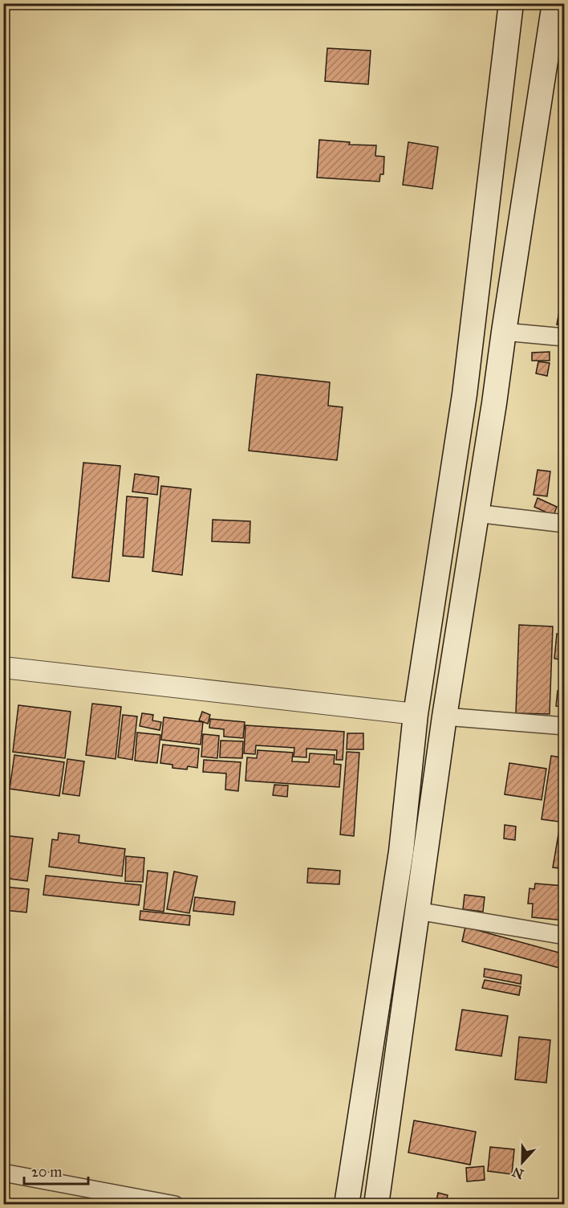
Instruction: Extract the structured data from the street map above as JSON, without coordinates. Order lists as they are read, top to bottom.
{
  "scale_bar": "20 m",
  "north": "bottom"
}
